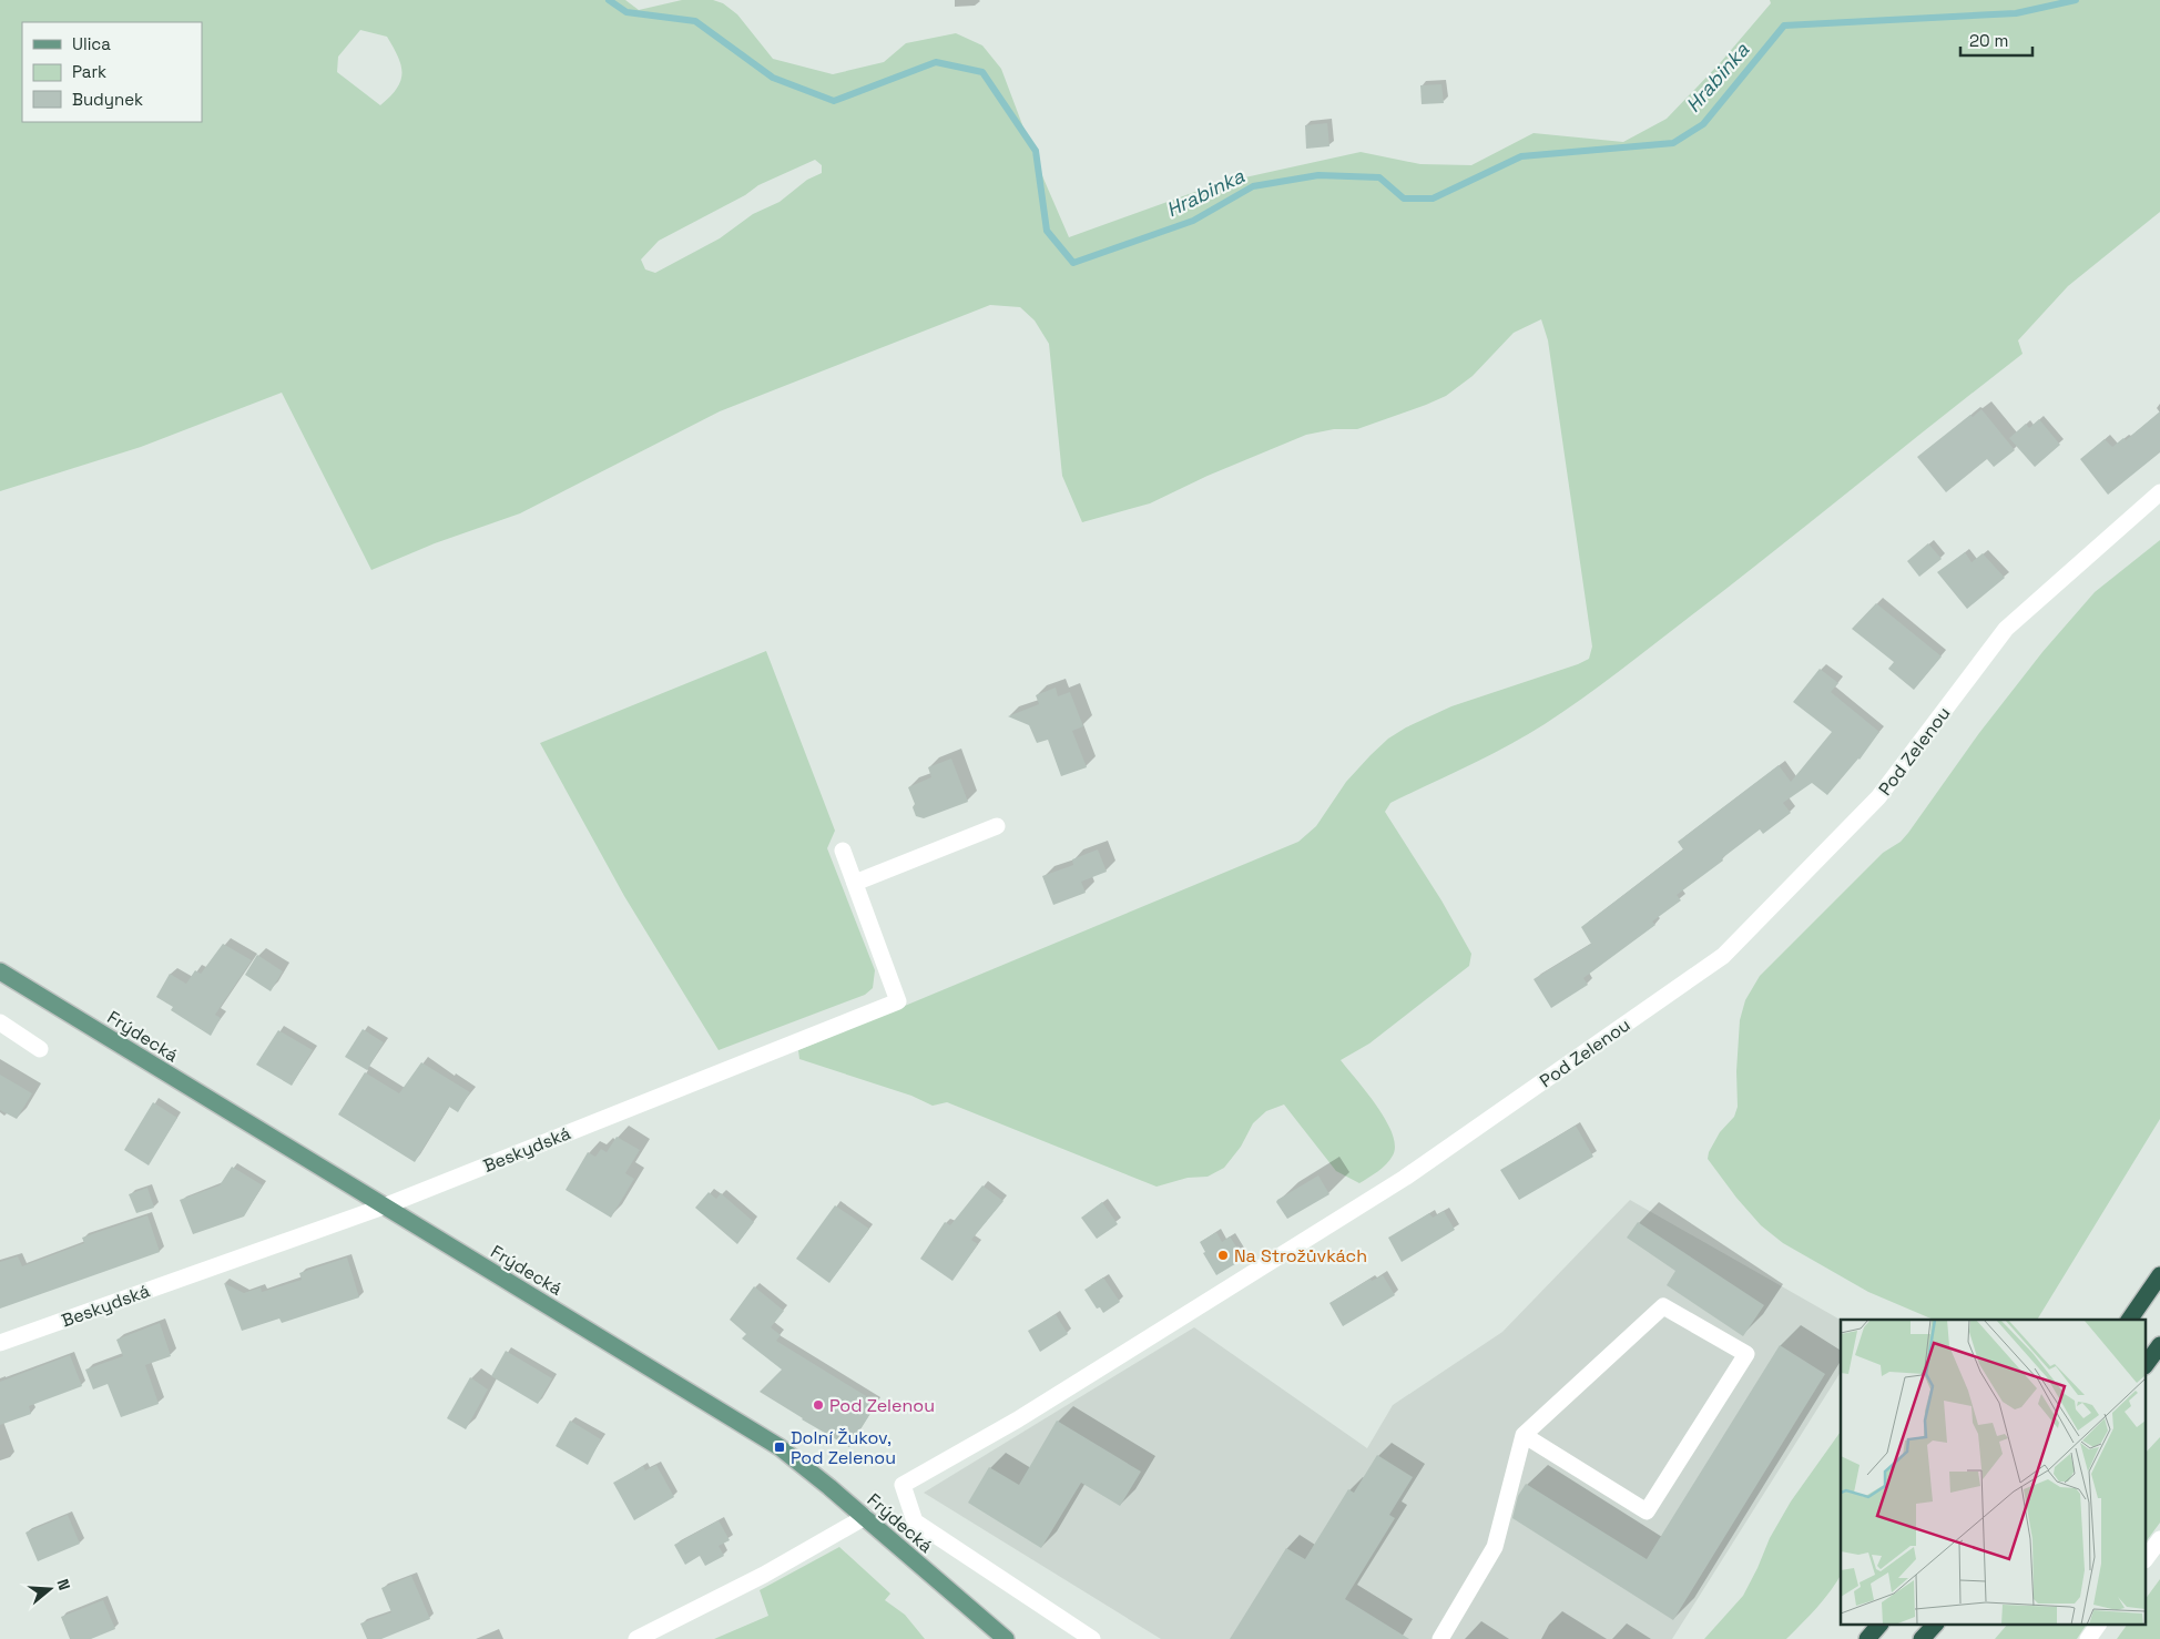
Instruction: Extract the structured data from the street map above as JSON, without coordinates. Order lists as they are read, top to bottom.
{
  "streets": {
    "main road": ["Frýdecká"],
    "street": ["Pod Zelenou", "Beskydská"]
  },
  "crossings": [
    ["Frýdecká", "Beskydská"]
  ],
  "water": ["Hrabinka"],
  "places": {
    "other": ["Na Strožůvkách", "Pod Zelenou"],
    "transit": ["Dolní Žukov, Pod Zelenou"]
  },
  "legend": ["Ulica", "Park", "Budynek"],
  "scale_bar": "20 m",
  "north": "right"
}
